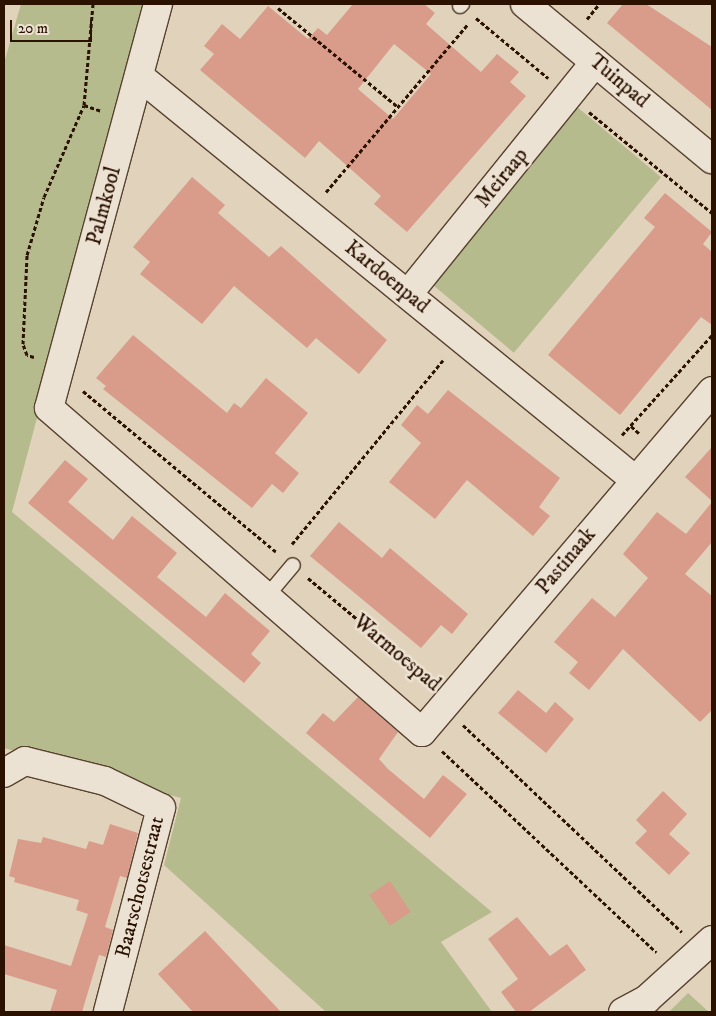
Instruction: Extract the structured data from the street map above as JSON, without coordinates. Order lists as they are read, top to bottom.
{
  "streets": {
    "street": [
      "Tuinpad",
      "Meiraap",
      "Palmkool",
      "Kardoenpad",
      "Pastinaak",
      "Warmoespad",
      "Baarschotsestraat"
    ]
  },
  "crossings": [
    ["Tuinpad", "Meiraap"],
    ["Meiraap", "Kardoenpad"],
    ["Palmkool", "Kardoenpad"],
    ["Palmkool", "Warmoespad"],
    ["Kardoenpad", "Pastinaak"],
    ["Pastinaak", "Warmoespad"]
  ],
  "scale_bar": "20 m"
}
